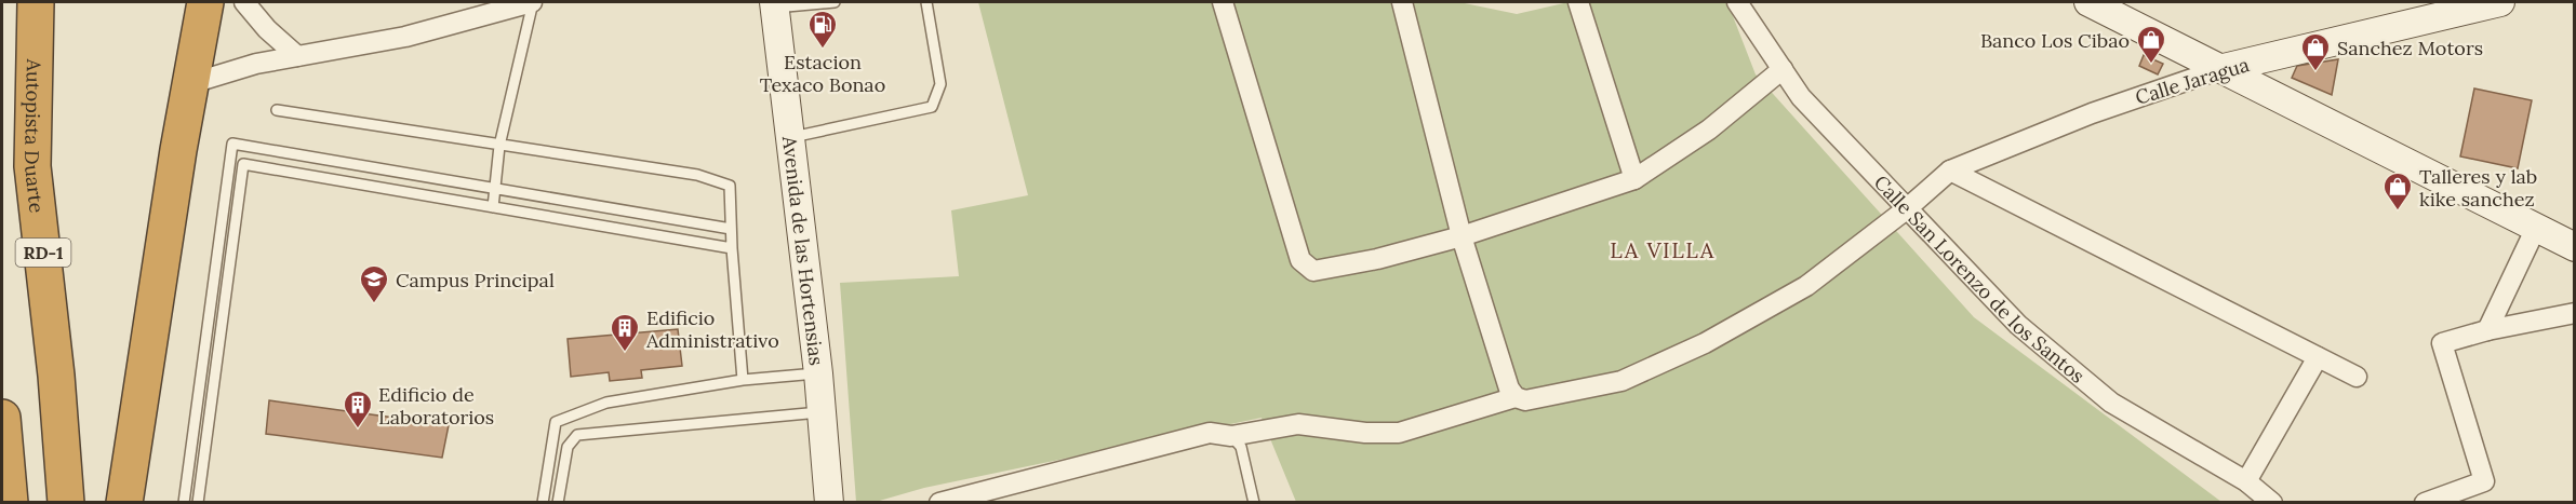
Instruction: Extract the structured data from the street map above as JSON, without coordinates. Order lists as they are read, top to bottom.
{
  "streets": {
    "highway": ["Autopista Duarte", "RD-1"],
    "main road": ["Calle Jaragua", "Avenida de las Hortensias"],
    "street": ["Calle San Lorenzo de los Santos"]
  },
  "crossings": [
    ["Calle Jaragua", "Calle San Lorenzo de los Santos"]
  ],
  "districts": ["LA VILLA"],
  "places": {
    "fuel station": ["Estacion Texaco Bonao"],
    "shop": ["Banco Los Cibao", "Sanchez Motors", "Talleres y lab kike sanchez"],
    "school or university": ["Campus Principal"],
    "building": ["Edificio Administrativo", "Edificio de Laboratorios"]
  }
}
